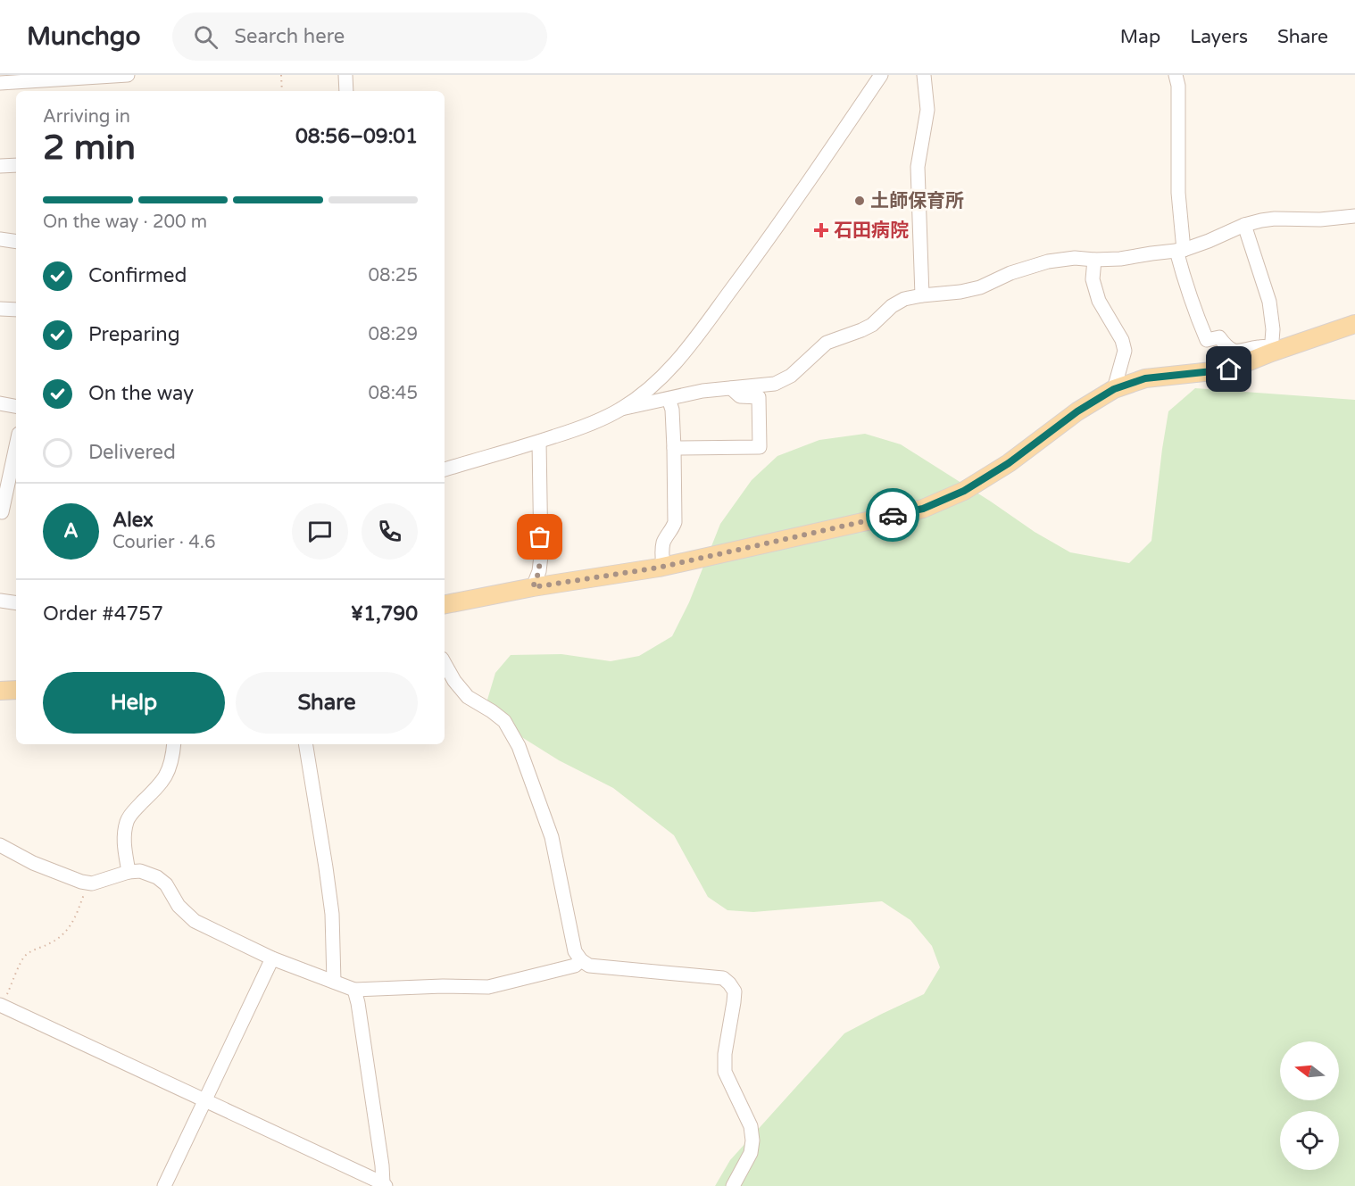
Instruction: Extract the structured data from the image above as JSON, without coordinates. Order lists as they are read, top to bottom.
{
  "places": {
    "other": ["土師保育所"],
    "health": ["石田病院"]
  },
  "north": "left",
  "page": {
    "header": "Munchgo",
    "search": "Search here",
    "nav": ["Map", "Layers", "Share"],
    "heading": ["2 min", "Arriving in", "08:56–09:01"],
    "panel": [
      "Alex",
      "Courier · 4.6",
      "Order #4757",
      "¥1,790"
    ],
    "bar": "On the way · 200 m",
    "list": [
      ["Confirmed", "08:25"],
      ["Preparing", "08:29"],
      ["On the way", "08:45"],
      "Delivered"
    ],
    "round": "A",
    "buttons": ["Help", "Share"]
  }
}
